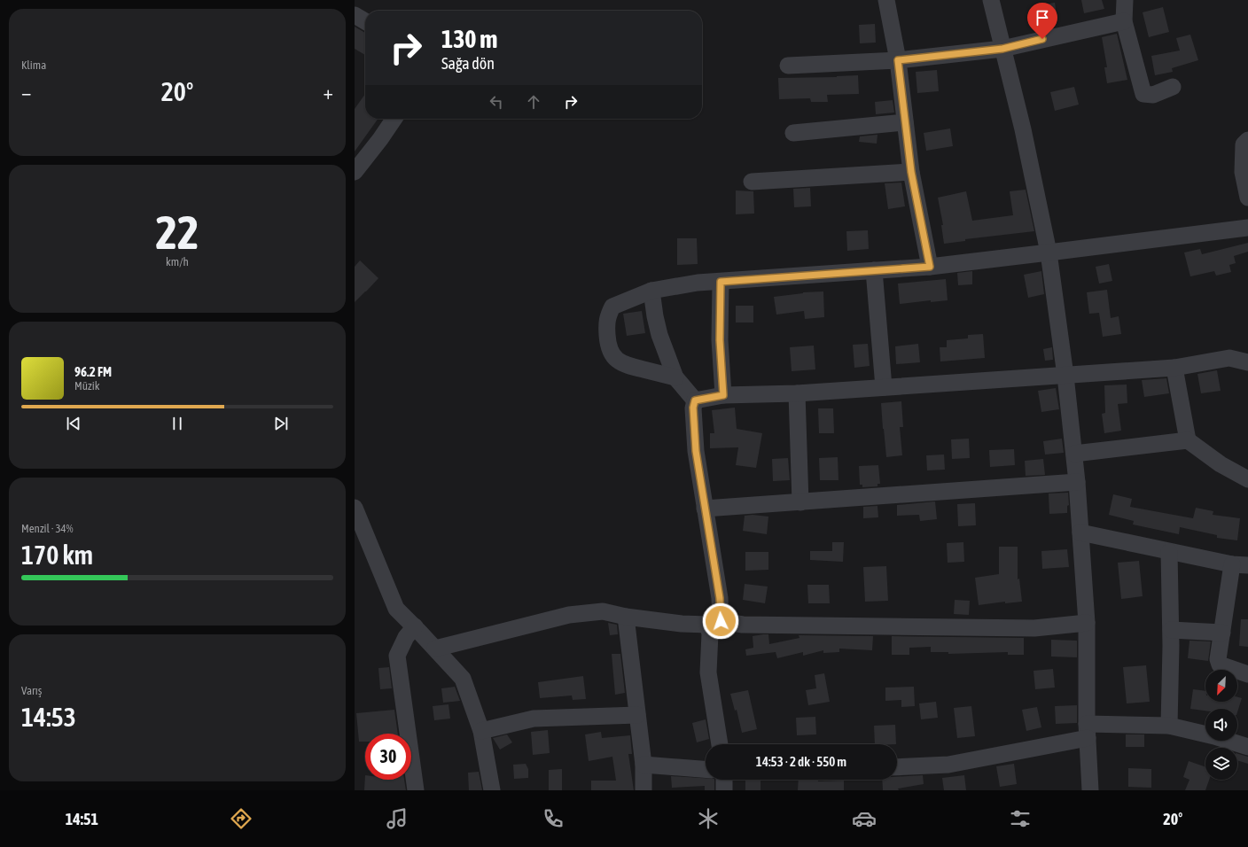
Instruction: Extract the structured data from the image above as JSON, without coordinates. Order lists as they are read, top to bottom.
{
  "north": "bottom left",
  "page": {
    "tile": [
      "Klima",
      ["22", "km/h"],
      ["Menzil · 34%", "170 km"],
      ["Varış", "14:53"]
    ],
    "turn": ["130 m", "Sağa dön"],
    "heat": ["−", "20°", "+"],
    "song": ["96.2 FM", "Müzik"],
    "limit": "30",
    "trip": "14:53 · 2 dk · 550 m",
    "tabs": ["14:51", "20°"]
  }
}
